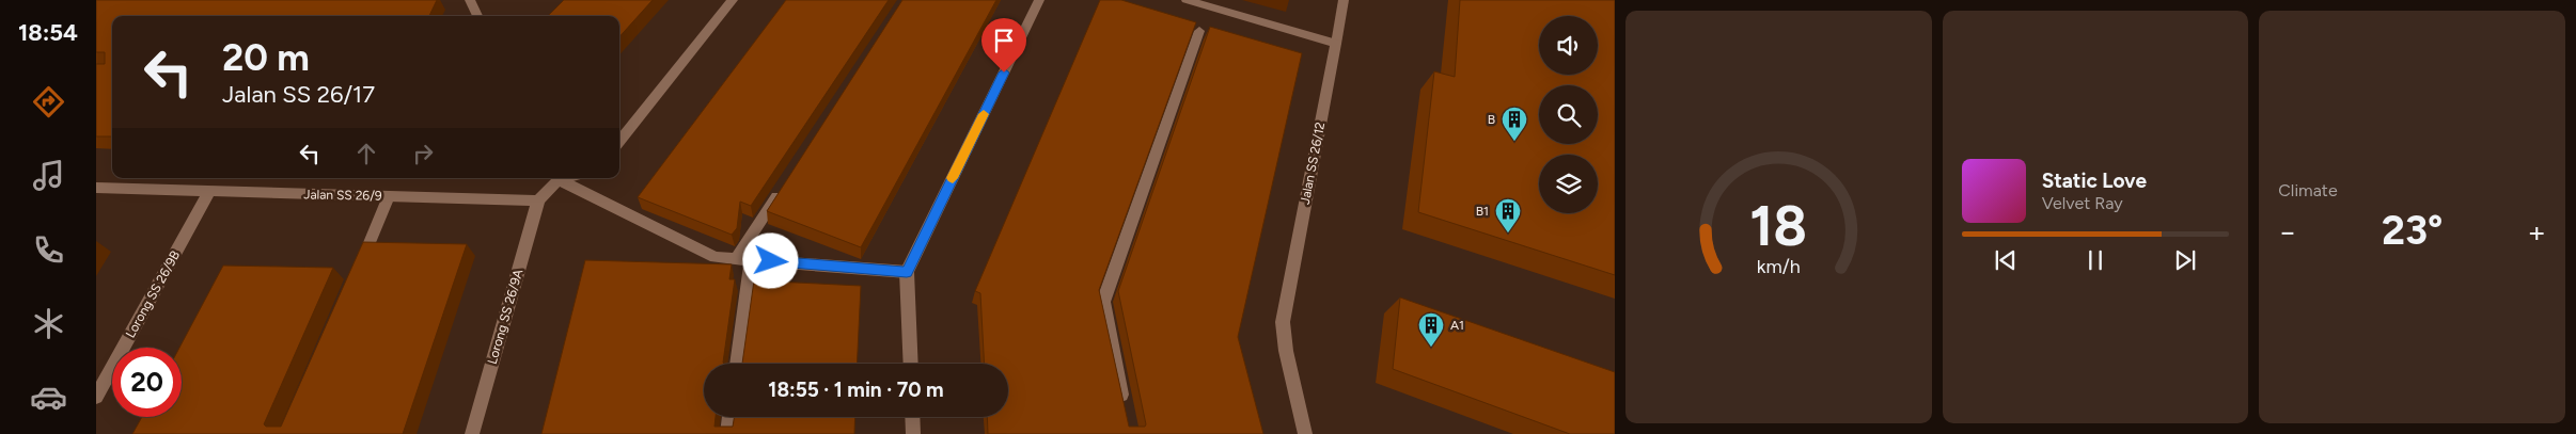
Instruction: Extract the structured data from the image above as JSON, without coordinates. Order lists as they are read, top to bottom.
{
  "streets": {
    "street": [
      "Jalan SS 26/12",
      "Jalan SS 26/9",
      "Lorong SS 26/9B",
      "Lorong SS 26/9A"
    ]
  },
  "crossings": [
    ["Jalan SS 26/9", "Lorong SS 26/9B"],
    ["Jalan SS 26/9", "Lorong SS 26/9A"]
  ],
  "places": {
    "building": ["B", "B1", "A1"]
  },
  "page": {
    "tabs": "18:54",
    "tile": "Climate",
    "turn": ["20 m", "Jalan SS 26/17"],
    "song": ["Static Love", "Velvet Ray"],
    "heat": ["−", "23°", "+"],
    "limit": "20",
    "trip": "18:55 · 1 min · 70 m",
    "gauge": ["18", "km/h"]
  }
}
